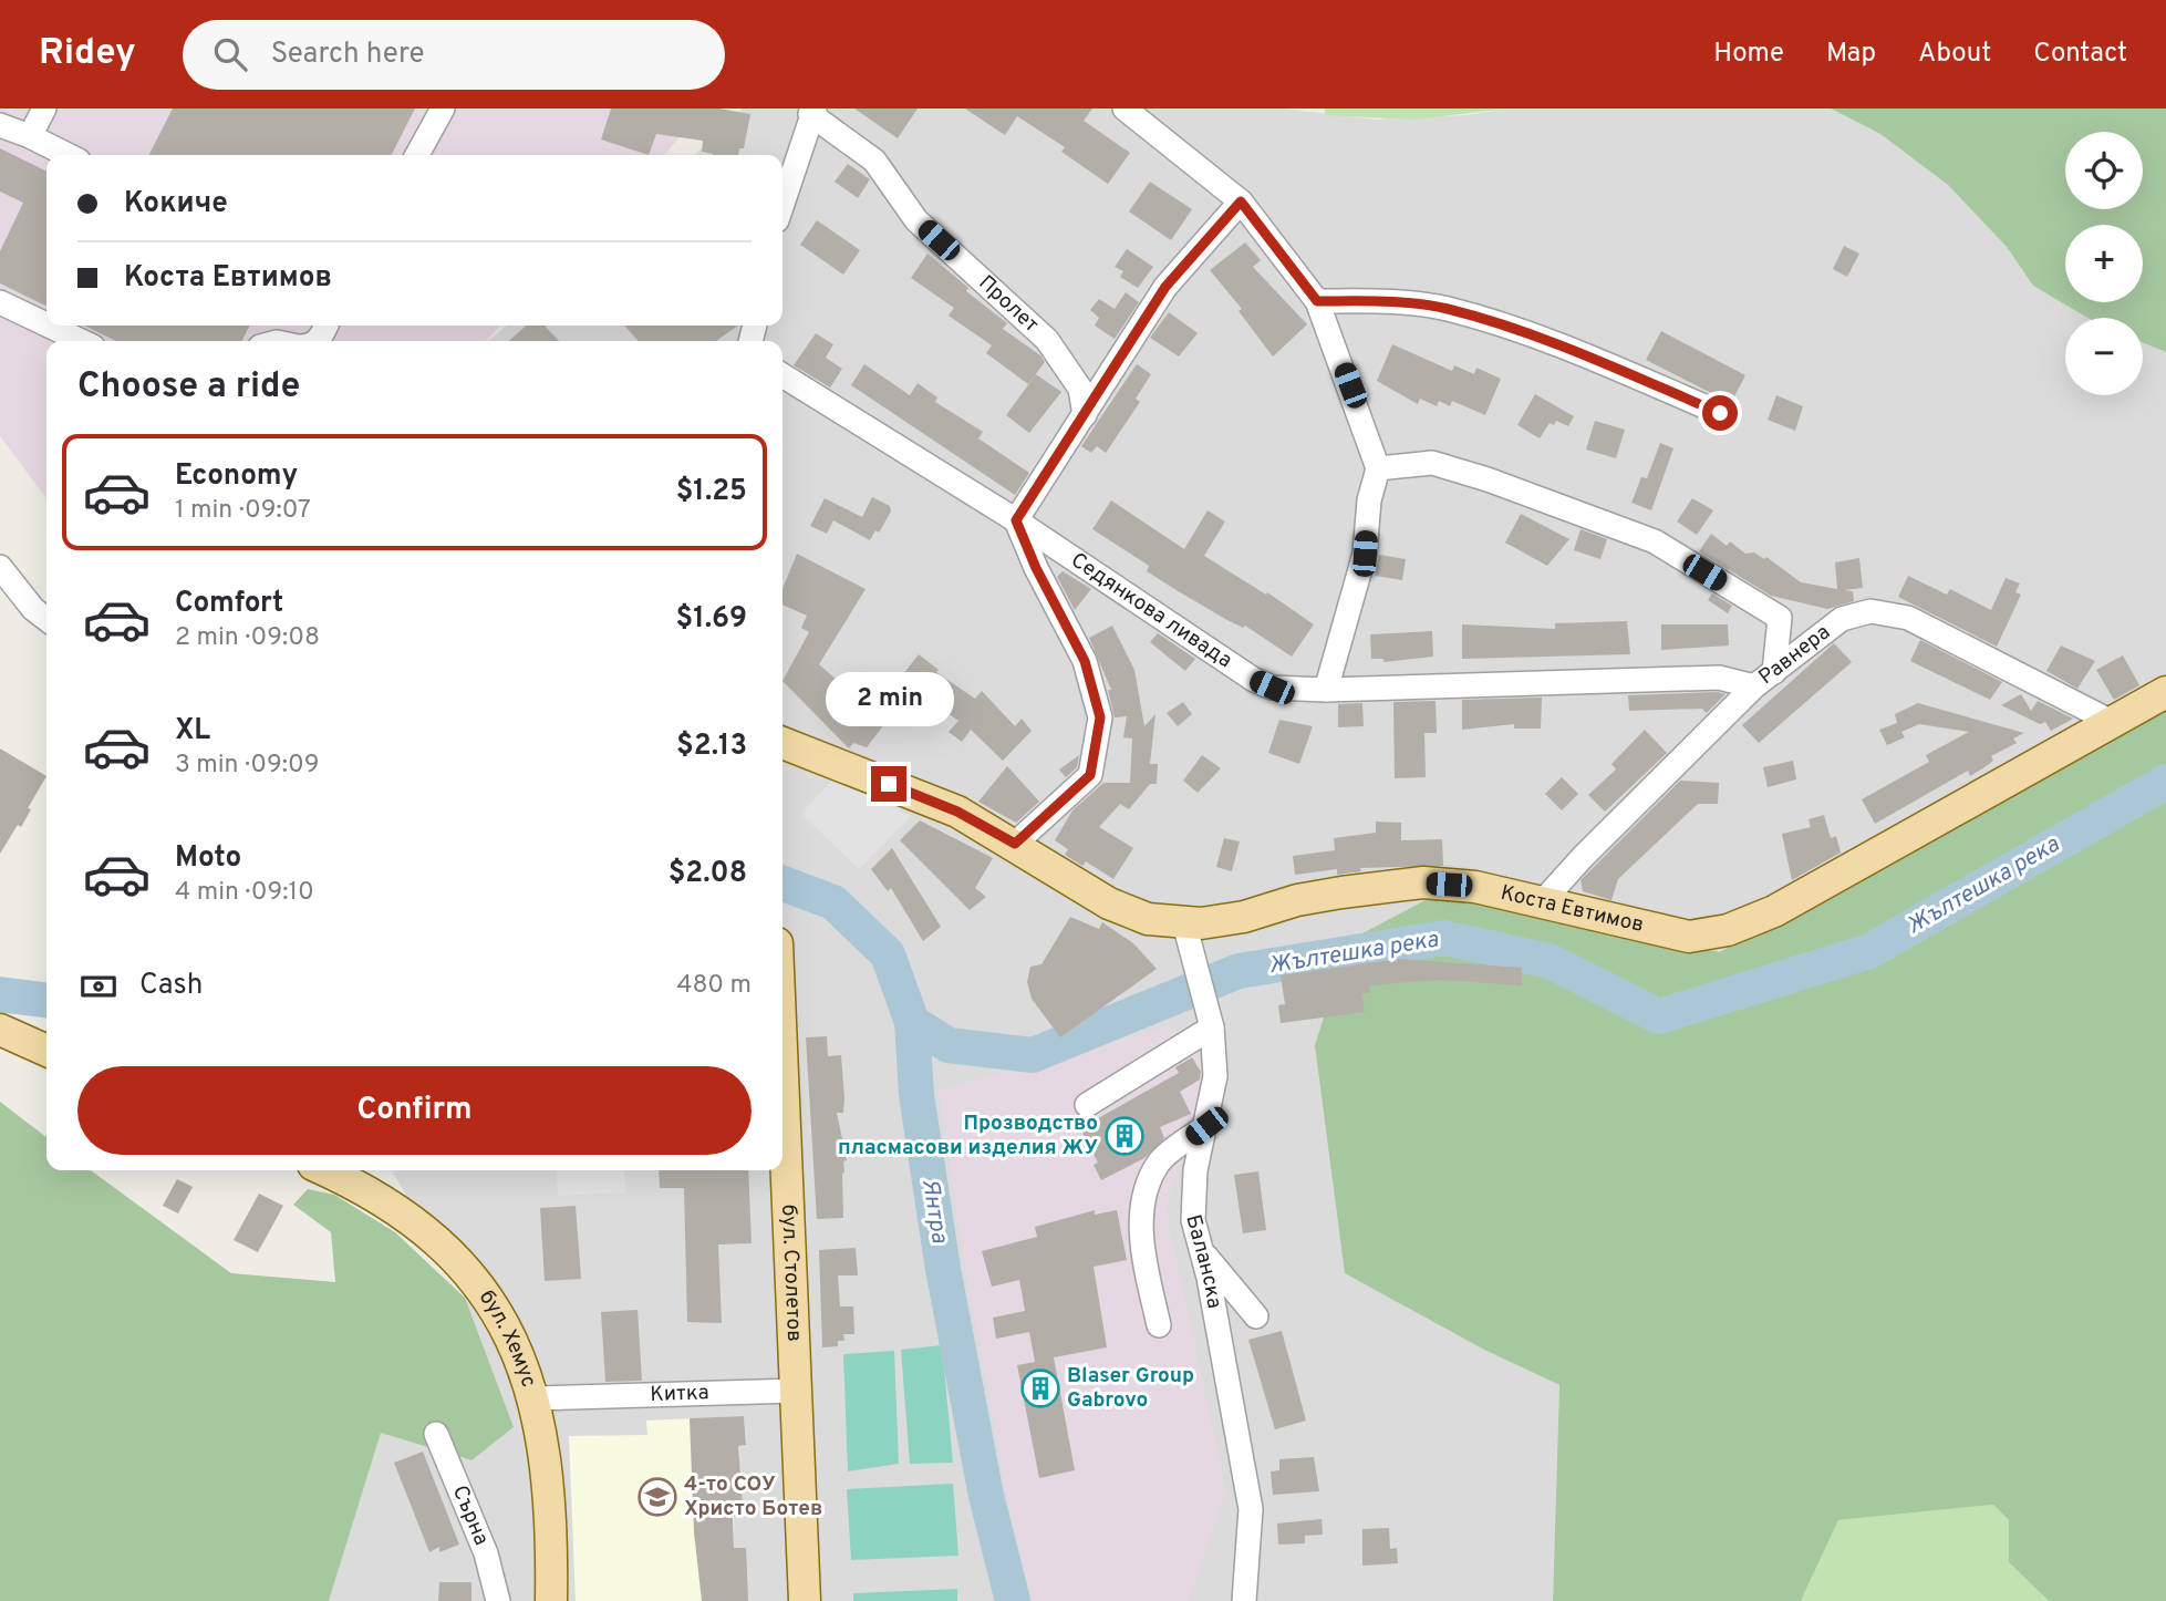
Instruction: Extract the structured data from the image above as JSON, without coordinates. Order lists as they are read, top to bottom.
{
  "streets": {
    "main road": ["Коста Евтимов", "бул. Столетов", "бул. Хемус"],
    "street": [
      "Пролет",
      "Седянкова ливада",
      "Равнера",
      "Баланска",
      "Китка",
      "Сърна"
    ]
  },
  "crossings": [
    ["Седянкова ливада", "Равнера"],
    ["Равнера", "Коста Евтимов"],
    ["Коста Евтимов", "Баланска"],
    ["бул. Столетов", "Китка"],
    ["бул. Хемус", "Китка"]
  ],
  "water": ["Жълтешка река", "Янтра"],
  "places": {
    "building": ["Прозводство пласмасови изделия ЖУ", "Blaser Group Gabrovo"],
    "school or university": ["4-то СОУ Христо Ботев"]
  },
  "page": {
    "header": "Ridey",
    "search": "Search here",
    "nav": [
      "Home",
      "Map",
      "About",
      "Contact"
    ],
    "map_buttons": ["+", "−"],
    "banner": ["Кокиче", "Коста Евтимов"],
    "heading": "Choose a ride",
    "list": [
      {
        "name": "Economy",
        "note": "1 min · 09:07",
        "value": "$1.25"
      },
      {
        "name": "Comfort",
        "note": "2 min · 09:08",
        "value": "$1.69"
      },
      {
        "name": "XL",
        "note": "3 min · 09:09",
        "value": "$2.13"
      },
      {
        "name": "Moto",
        "note": "4 min · 09:10",
        "value": "$2.08"
      }
    ],
    "bubble": "2 min",
    "pay": ["Cash", "480 m"],
    "buttons": "Confirm"
  }
}
